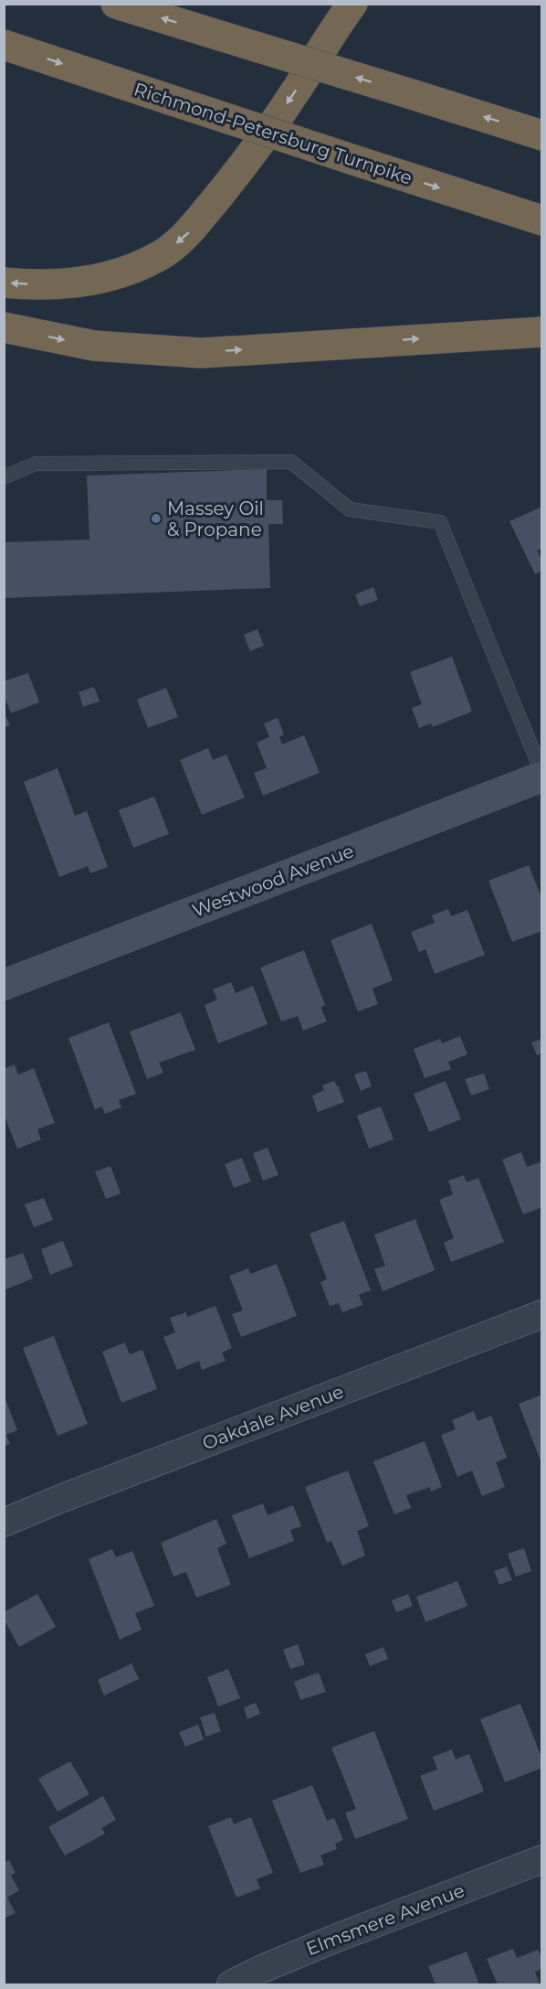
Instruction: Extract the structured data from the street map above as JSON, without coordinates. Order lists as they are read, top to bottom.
{
  "streets": {
    "highway": ["Richmond-Petersburg Turnpike"],
    "main road": ["Westwood Avenue"],
    "street": ["Oakdale Avenue", "Elmsmere Avenue"]
  },
  "places": ["Massey Oil & Propane"]
}
